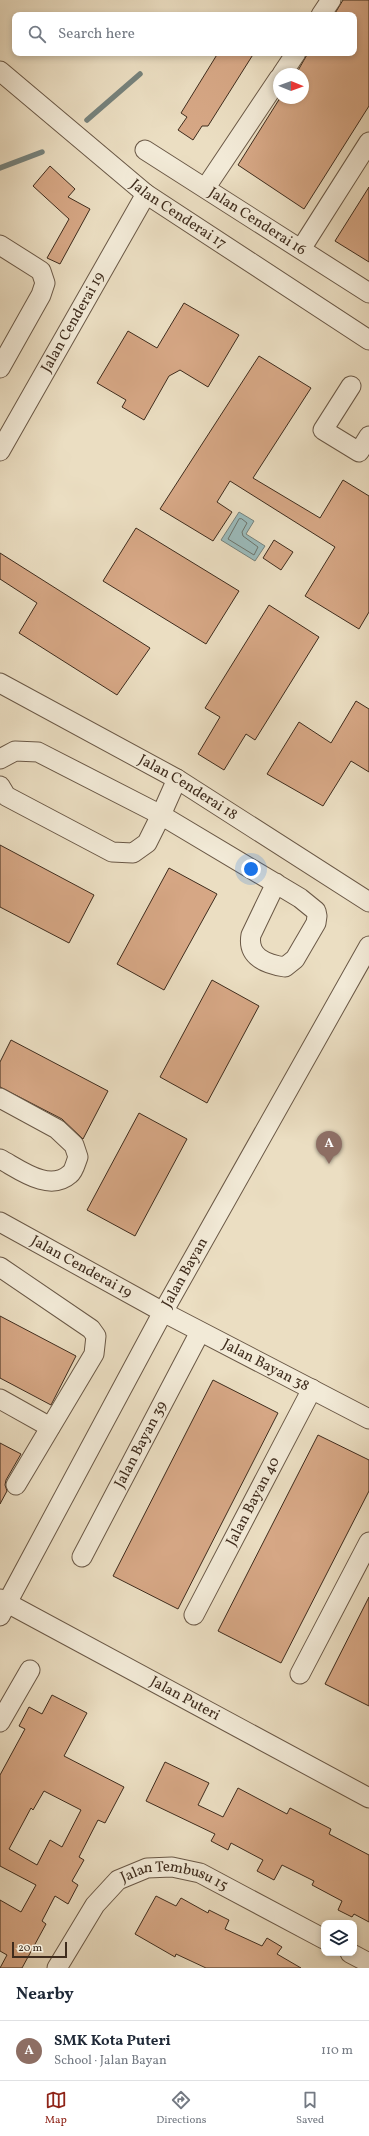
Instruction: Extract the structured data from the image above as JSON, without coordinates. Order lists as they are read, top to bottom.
{
  "streets": {
    "street": [
      "Jalan Cenderai 17",
      "Jalan Cenderai 16",
      "Jalan Cenderai 19",
      "Jalan Cenderai 18",
      "Jalan Bayan",
      "Jalan Bayan 38",
      "Jalan Bayan 39",
      "Jalan Bayan 40",
      "Jalan Puteri",
      "Jalan Tembusu 15"
    ]
  },
  "crossings": [
    ["Jalan Cenderai 17", "Jalan Cenderai 19"],
    ["Jalan Cenderai 19", "Jalan Bayan"],
    ["Jalan Cenderai 19", "Jalan Bayan 38"],
    ["Jalan Bayan", "Jalan Bayan 38"],
    ["Jalan Bayan", "Jalan Puteri"],
    ["Jalan Bayan 38", "Jalan Bayan 39"],
    ["Jalan Bayan 38", "Jalan Bayan 40"]
  ],
  "scale_bar": "20 m",
  "north": "right",
  "page": {
    "search": "Search here",
    "pins": "A",
    "scale": "20 m",
    "heading": "Nearby",
    "list": [
      {
        "mark": "A",
        "name": "SMK Kota Puteri",
        "note": "School · Jalan Bayan",
        "value": "110 m"
      }
    ],
    "nav": ["Map", "Directions", "Saved"]
  }
}
